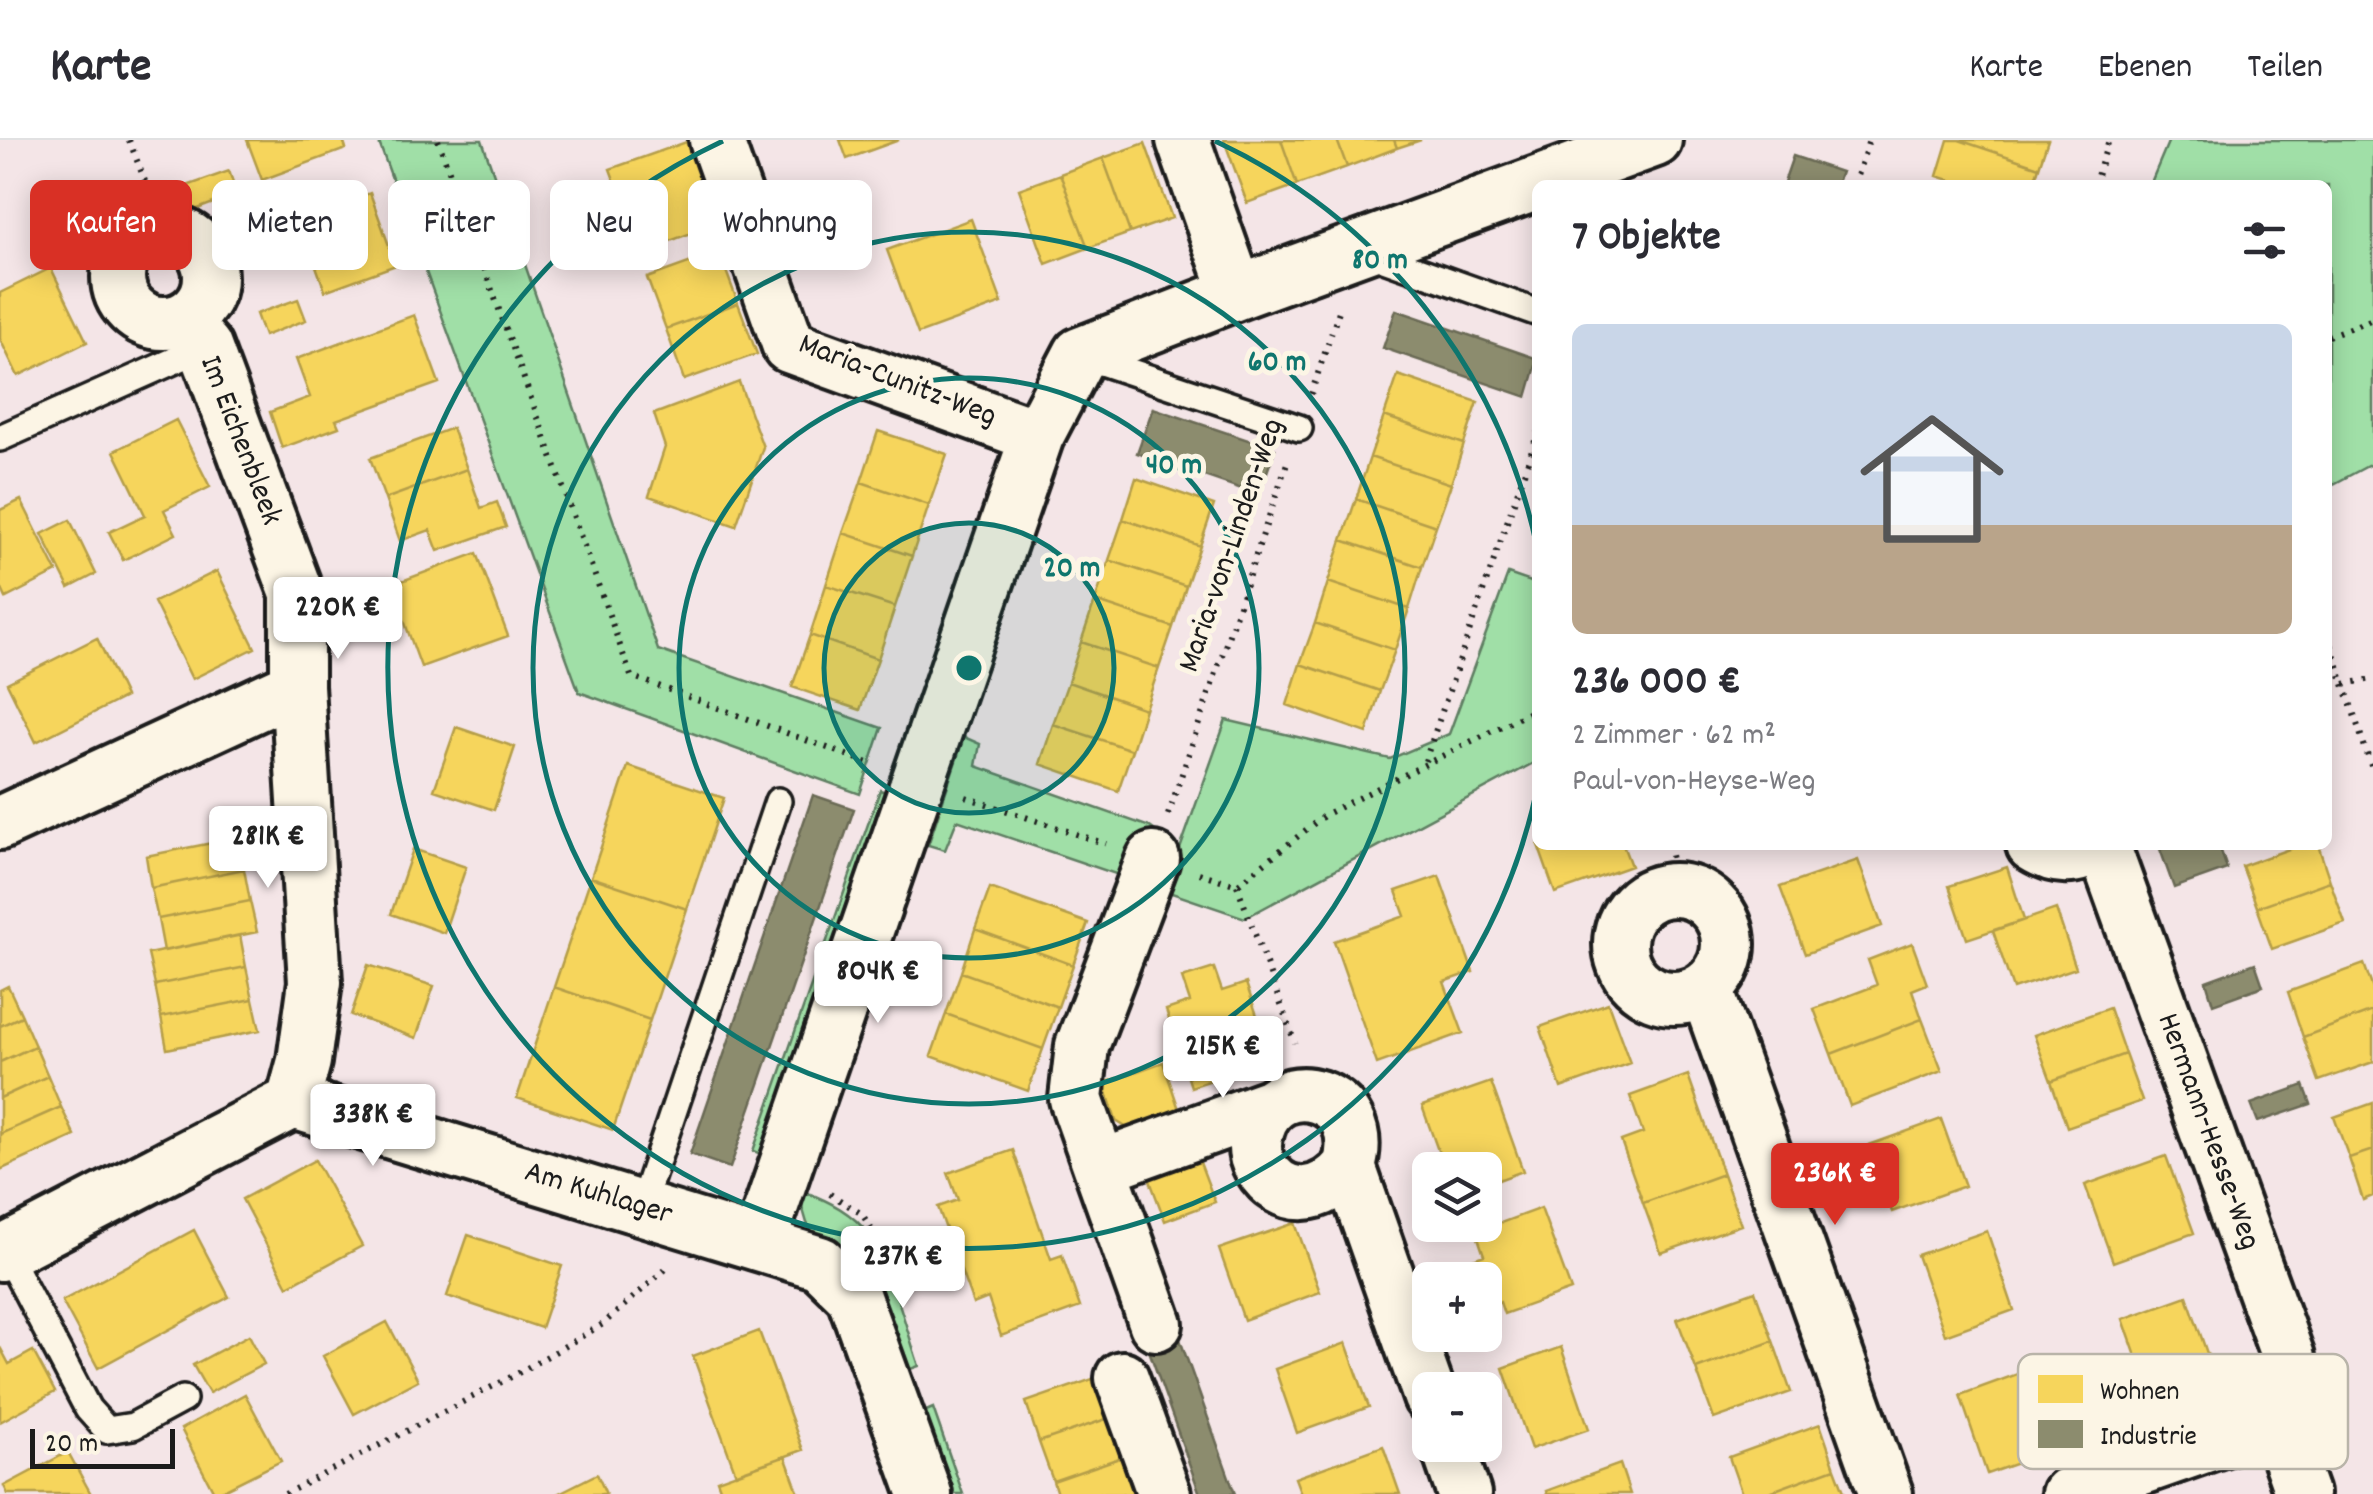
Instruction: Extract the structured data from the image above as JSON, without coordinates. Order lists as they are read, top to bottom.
{
  "streets": {
    "street": [
      "Maria-Cunitz-Weg",
      "Im Eichenbleek",
      "Hermann-Hesse-Weg",
      "Am Kuhlager"
    ],
    "path": ["Maria-von-Linden-Weg"]
  },
  "crossings": [
    ["Im Eichenbleek", "Am Kuhlager"]
  ],
  "legend": ["Wohnen", "Industrie"],
  "scale_bar": "20 m",
  "page": {
    "header": "Karte",
    "nav": ["Karte", "Ebenen", "Teilen"],
    "chip": [
      "Kaufen",
      "Mieten",
      "Filter",
      "Neu",
      "Wohnung"
    ],
    "heading": "7 Objekte",
    "list": [
      {
        "name": "236 000 €",
        "note": "2 Zimmer · 62 m² · Paul-von-Heyse-Weg"
      }
    ],
    "price": [
      "220K €",
      "281K €",
      "804K €",
      "215K €",
      "338K €",
      "236K €",
      "237K €"
    ],
    "map_buttons": ["+", "−"],
    "scale": "20 m"
  },
  "rings": [
    "80 m",
    "60 m",
    "40 m",
    "20 m"
  ]
}
